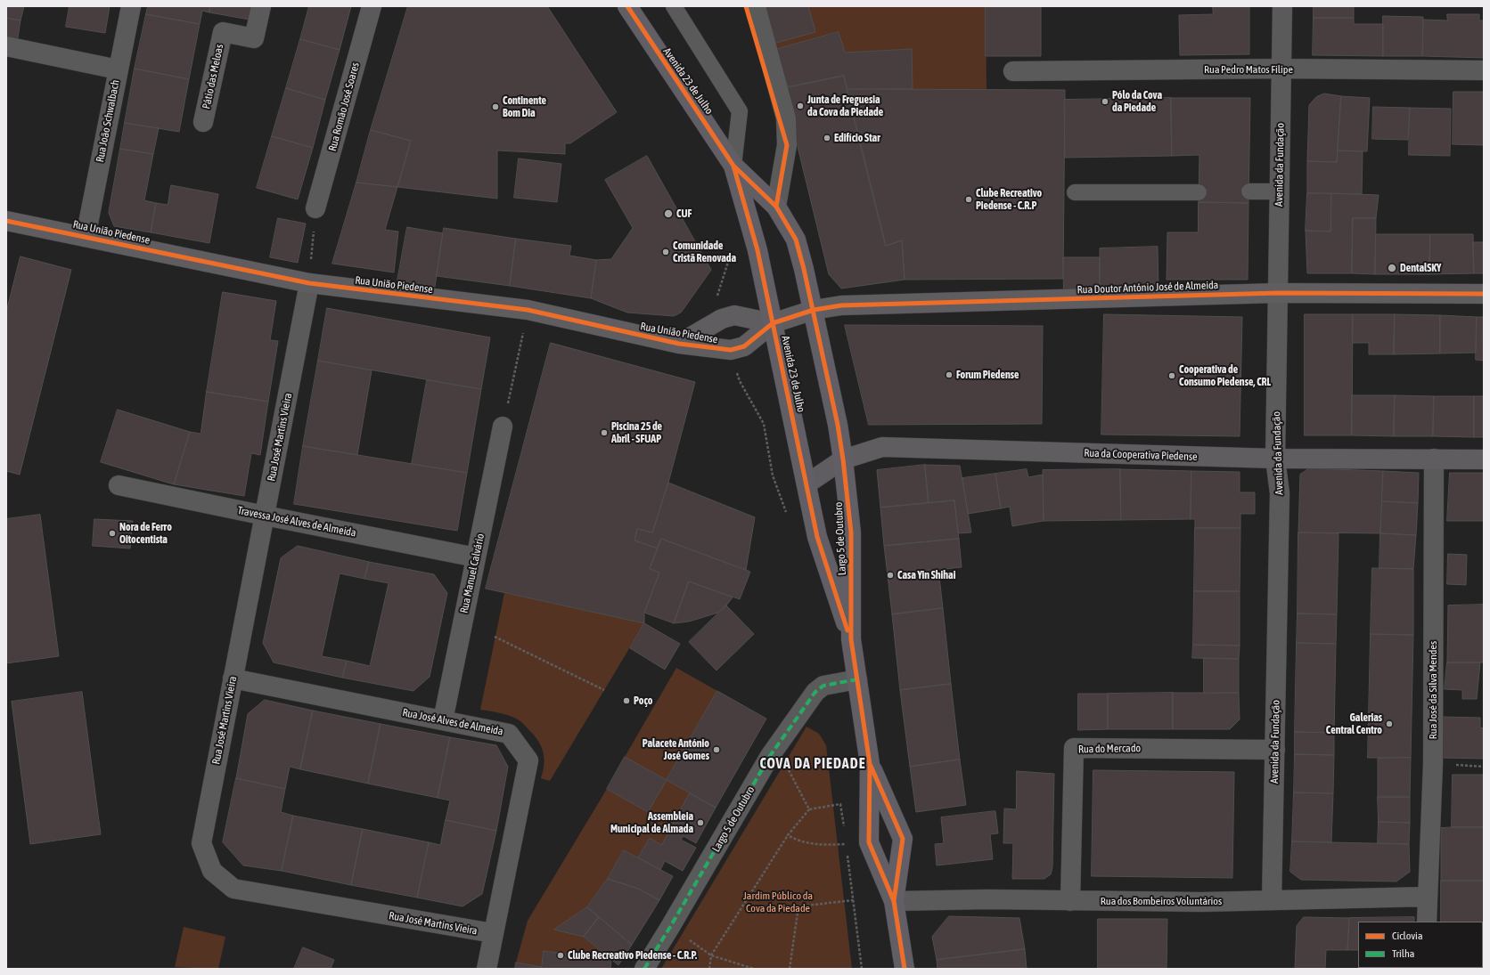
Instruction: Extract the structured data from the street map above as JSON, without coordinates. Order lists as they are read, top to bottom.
{
  "streets": {
    "main road": ["Avenida 23 de Julho", "Largo 5 de Outubro"],
    "street": [
      "Rua Pedro Matos Filipe",
      "Pátio das Meloas",
      "Rua Romão José Soares",
      "Rua João Schwalbach",
      "Avenida da Fundação",
      "Rua União Piedense",
      "Rua Doutor António José de Almeida",
      "Rua José Martins Vieira",
      "Rua da Cooperativa Piedense",
      "Travessa José Alves de Almeida",
      "Rua Manuel Calvário",
      "Rua José da Silva Mendes",
      "Rua José Alves de Almeida",
      "Rua do Mercado",
      "Rua dos Bombeiros Voluntários"
    ]
  },
  "crossings": [
    ["Rua Pedro Matos Filipe", "Avenida da Fundação"],
    ["Avenida 23 de Julho", "Rua União Piedense"],
    ["Avenida 23 de Julho", "Rua Doutor António José de Almeida"],
    ["Avenida 23 de Julho", "Rua da Cooperativa Piedense"],
    ["Avenida 23 de Julho", "Largo 5 de Outubro"],
    ["Rua João Schwalbach", "Rua União Piedense"],
    ["Avenida da Fundação", "Rua Doutor António José de Almeida"],
    ["Avenida da Fundação", "Rua da Cooperativa Piedense"],
    ["Avenida da Fundação", "Rua do Mercado"],
    ["Avenida da Fundação", "Rua dos Bombeiros Voluntários"],
    ["Rua União Piedense", "Rua Doutor António José de Almeida"],
    ["Rua União Piedense", "Rua José Martins Vieira"],
    ["Rua José Martins Vieira", "Travessa José Alves de Almeida"],
    ["Rua José Martins Vieira", "Rua José Alves de Almeida"],
    ["Rua da Cooperativa Piedense", "Largo 5 de Outubro"],
    ["Rua da Cooperativa Piedense", "Rua José da Silva Mendes"],
    ["Travessa José Alves de Almeida", "Rua Manuel Calvário"],
    ["Largo 5 de Outubro", "Rua dos Bombeiros Voluntários"],
    ["Rua Manuel Calvário", "Rua José Alves de Almeida"],
    ["Rua José da Silva Mendes", "Rua dos Bombeiros Voluntários"],
    ["Rua do Mercado", "Rua dos Bombeiros Voluntários"]
  ],
  "districts": ["COVA DA PIEDADE"],
  "parks": ["Jardim Público da Cova da Piedade"],
  "places": [
    "Pólo da Cova da Piedade",
    "Junta de Freguesia da Cova da Piedade",
    "Continente Bom Dia",
    "Edifício Star",
    "Clube Recreativo Piedense - C.R.P",
    "CUF",
    "Comunidade Cristã Renovada",
    "DentalSKY",
    "Forum Piedense",
    "Cooperativa de Consumo Piedense, CRL",
    "Piscina 25 de Abril - SFUAP",
    "Nora de Ferro Oitocentista",
    "Casa Yin Shihai",
    "Poço",
    "Galerias Central Centro",
    "Palacete António José Gomes",
    "Assembleia Municipal de Almada",
    "Clube Recreativo Piedense - C.R.P."
  ],
  "legend": ["Ciclovia", "Trilha"]
}
